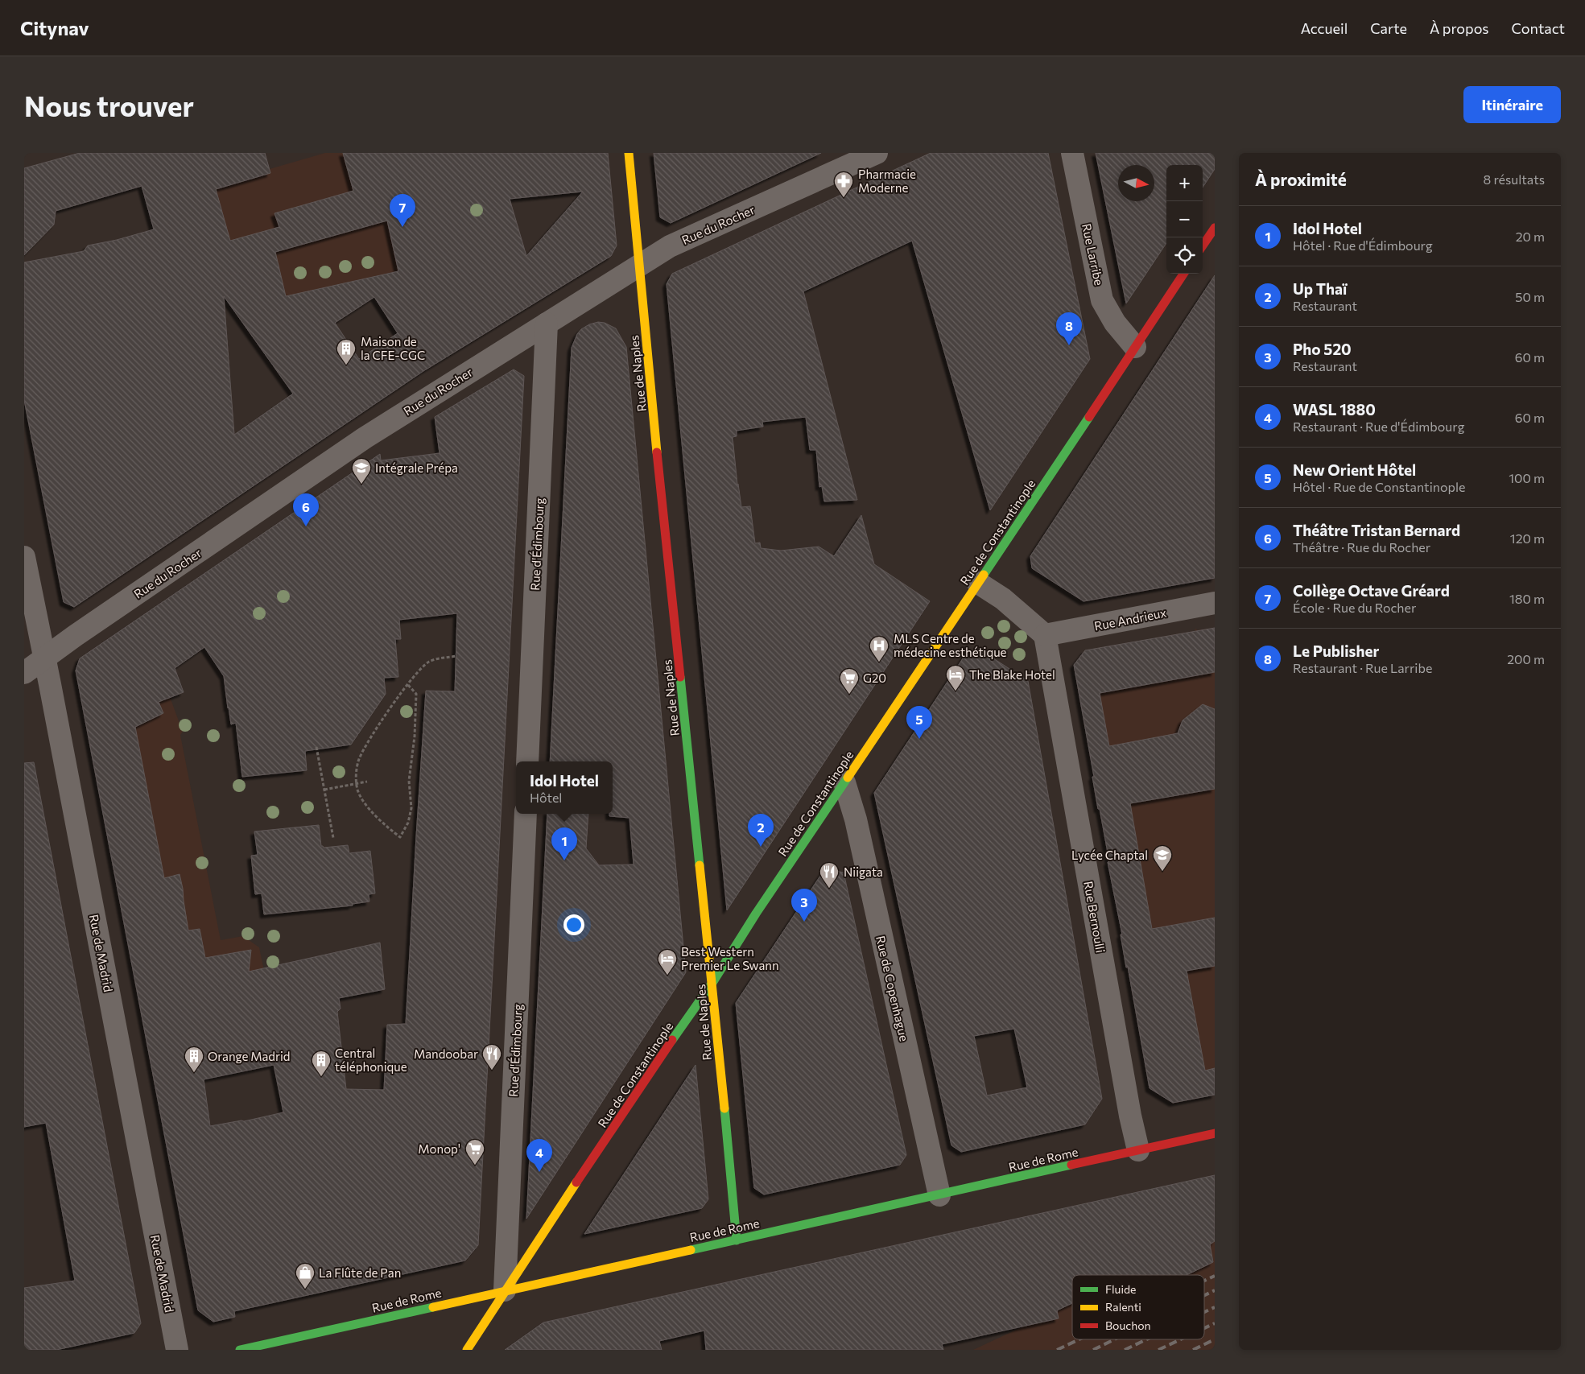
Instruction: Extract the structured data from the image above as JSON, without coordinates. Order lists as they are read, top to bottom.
{
  "streets": {
    "main road": ["Rue de Naples", "Rue de Constantinople", "Rue de Rome"],
    "street": [
      "Rue du Rocher",
      "Rue Larribe",
      "Rue d'Édimbourg",
      "Rue Andrieux",
      "Rue Bernoulli",
      "Rue de Madrid",
      "Rue de Copenhague"
    ]
  },
  "crossings": [
    ["Rue du Rocher", "Rue de Naples"],
    ["Rue du Rocher", "Rue d'Édimbourg"],
    ["Rue Larribe", "Rue de Constantinople"],
    ["Rue de Naples", "Rue de Constantinople"],
    ["Rue de Naples", "Rue de Rome"],
    ["Rue de Constantinople", "Rue d'Édimbourg"],
    ["Rue de Constantinople", "Rue de Copenhague"],
    ["Rue de Constantinople", "Rue de Rome"],
    ["Rue d'Édimbourg", "Rue de Rome"],
    ["Rue Andrieux", "Rue Bernoulli"],
    ["Rue Bernoulli", "Rue de Rome"],
    ["Rue de Copenhague", "Rue de Rome"]
  ],
  "places": {
    "pharmacy": ["Pharmacie Moderne"],
    "building": ["Maison de la CFE-CGC", "Orange Madrid", "Central téléphonique"],
    "school or university": ["Intégrale Prépa", "Lycée Chaptal"],
    "hospital": ["MLS Centre de médecine esthétique"],
    "hotel": ["The Blake Hotel", "Best Western Premier Le Swann"],
    "supermarket": ["G20", "Monop'"],
    "restaurant": ["Niigata", "Mandoobar"],
    "shop": ["La Flûte de Pan"]
  },
  "legend": ["Fluide", "Ralenti", "Bouchon"],
  "north": "right",
  "page": {
    "header": "Citynav",
    "nav": [
      "Accueil",
      "Carte",
      "À propos",
      "Contact"
    ],
    "buttons": "Itinéraire",
    "title": "Nous trouver",
    "heading": ["À proximité", "8 résultats"],
    "map_buttons": ["+", "−"],
    "pins": [
      "7",
      "8",
      "6",
      "5",
      "2",
      "1",
      "3",
      "4"
    ],
    "list": [
      {
        "mark": "1",
        "name": "Idol Hotel",
        "note": "Hôtel · Rue d'Édimbourg",
        "value": "20 m"
      },
      {
        "mark": "2",
        "name": "Up Thaï",
        "note": "Restaurant",
        "value": "50 m"
      },
      {
        "mark": "3",
        "name": "Pho 520",
        "note": "Restaurant",
        "value": "60 m"
      },
      {
        "mark": "4",
        "name": "WASL 1880",
        "note": "Restaurant · Rue d'Édimbourg",
        "value": "60 m"
      },
      {
        "mark": "5",
        "name": "New Orient Hôtel",
        "note": "Hôtel · Rue de Constantinople",
        "value": "100 m"
      },
      {
        "mark": "6",
        "name": "Théâtre Tristan Bernard",
        "note": "Théâtre · Rue du Rocher",
        "value": "120 m"
      },
      {
        "mark": "7",
        "name": "Collège Octave Gréard",
        "note": "École · Rue du Rocher",
        "value": "180 m"
      },
      {
        "mark": "8",
        "name": "Le Publisher",
        "note": "Restaurant · Rue Larribe",
        "value": "200 m"
      }
    ],
    "popup": ["Idol Hotel", "Hôtel"]
  }
}
